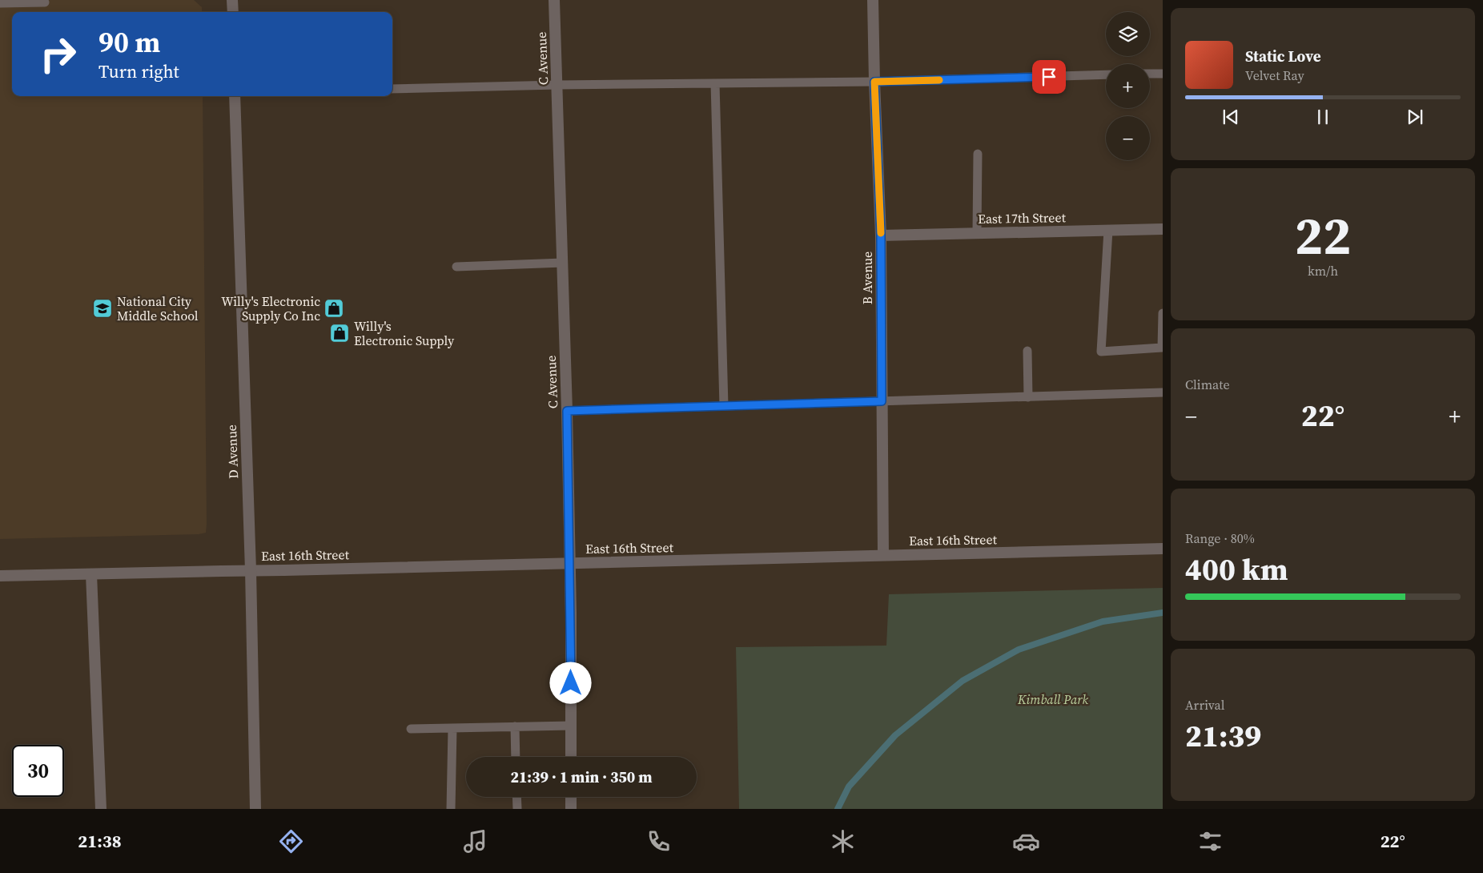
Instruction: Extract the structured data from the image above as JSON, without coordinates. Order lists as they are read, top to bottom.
{
  "streets": {
    "street": [
      "C Avenue",
      "East 17th Street",
      "B Avenue",
      "D Avenue",
      "East 16th Street"
    ]
  },
  "crossings": [
    ["C Avenue", "East 16th Street"],
    ["East 17th Street", "B Avenue"],
    ["B Avenue", "East 16th Street"],
    ["D Avenue", "East 16th Street"]
  ],
  "parks": ["Kimball Park"],
  "places": {
    "school or university": ["National City Middle School"],
    "shop": ["Willy's Electronic Supply Co Inc", "Willy's Electronic Supply"]
  },
  "page": {
    "map_buttons": ["+", "−"],
    "turn": ["90 m", "Turn right"],
    "song": ["Static Love", "Velvet Ray"],
    "tile": [
      ["22", "km/h"],
      "Climate",
      ["Range · 80%", "400 km"],
      ["Arrival", "21:39"]
    ],
    "heat": ["−", "22°", "+"],
    "limit": "30",
    "trip": "21:39 · 1 min · 350 m",
    "tabs": ["21:38", "22°"]
  }
}
